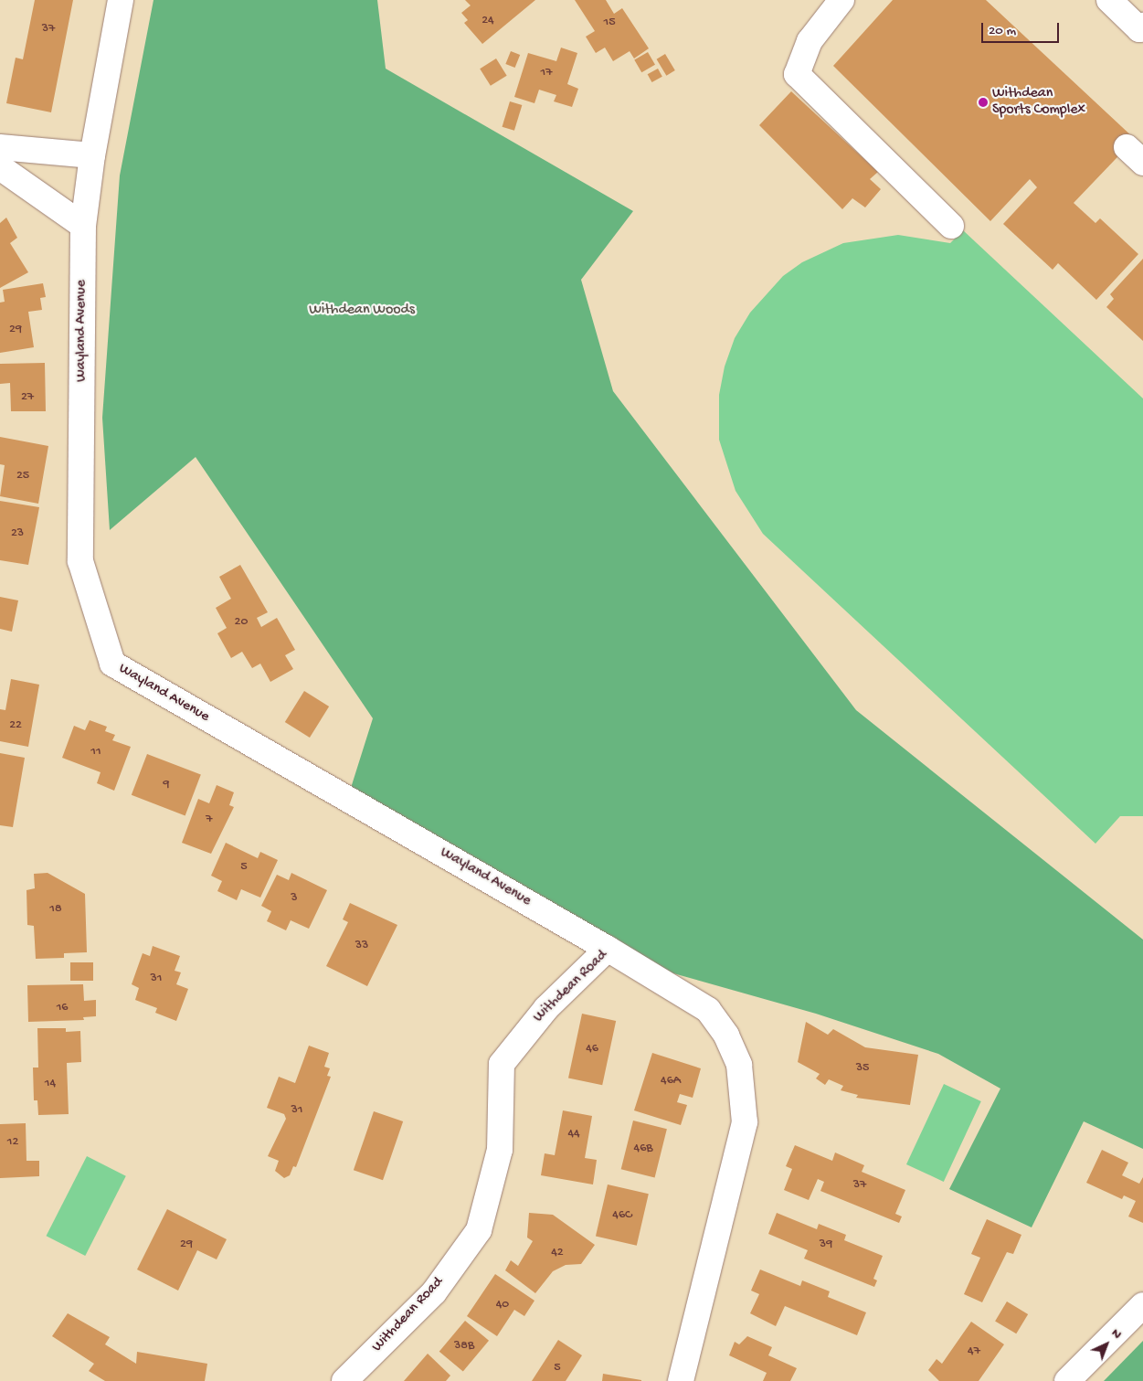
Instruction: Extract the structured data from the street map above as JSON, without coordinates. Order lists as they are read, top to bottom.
{
  "streets": {
    "street": ["Wayland Avenue", "Withdean Road"]
  },
  "crossings": [
    ["Wayland Avenue", "Withdean Road"]
  ],
  "parks": ["Withdean Woods"],
  "places": ["Withdean Sports Complex"],
  "house_numbers": [
    "24",
    "15",
    "37",
    "17",
    "29",
    "27",
    "25",
    "23",
    "20",
    "22",
    "11",
    "9",
    "7",
    "5",
    "3",
    "18",
    "33",
    "31",
    "16",
    "46",
    "35",
    "46A",
    "14",
    "31",
    "44",
    "12",
    "46B",
    "37",
    "46C",
    "29",
    "39",
    "42",
    "40",
    "38B",
    "47",
    "5"
  ],
  "scale_bar": "20 m",
  "north": "top right"
}
